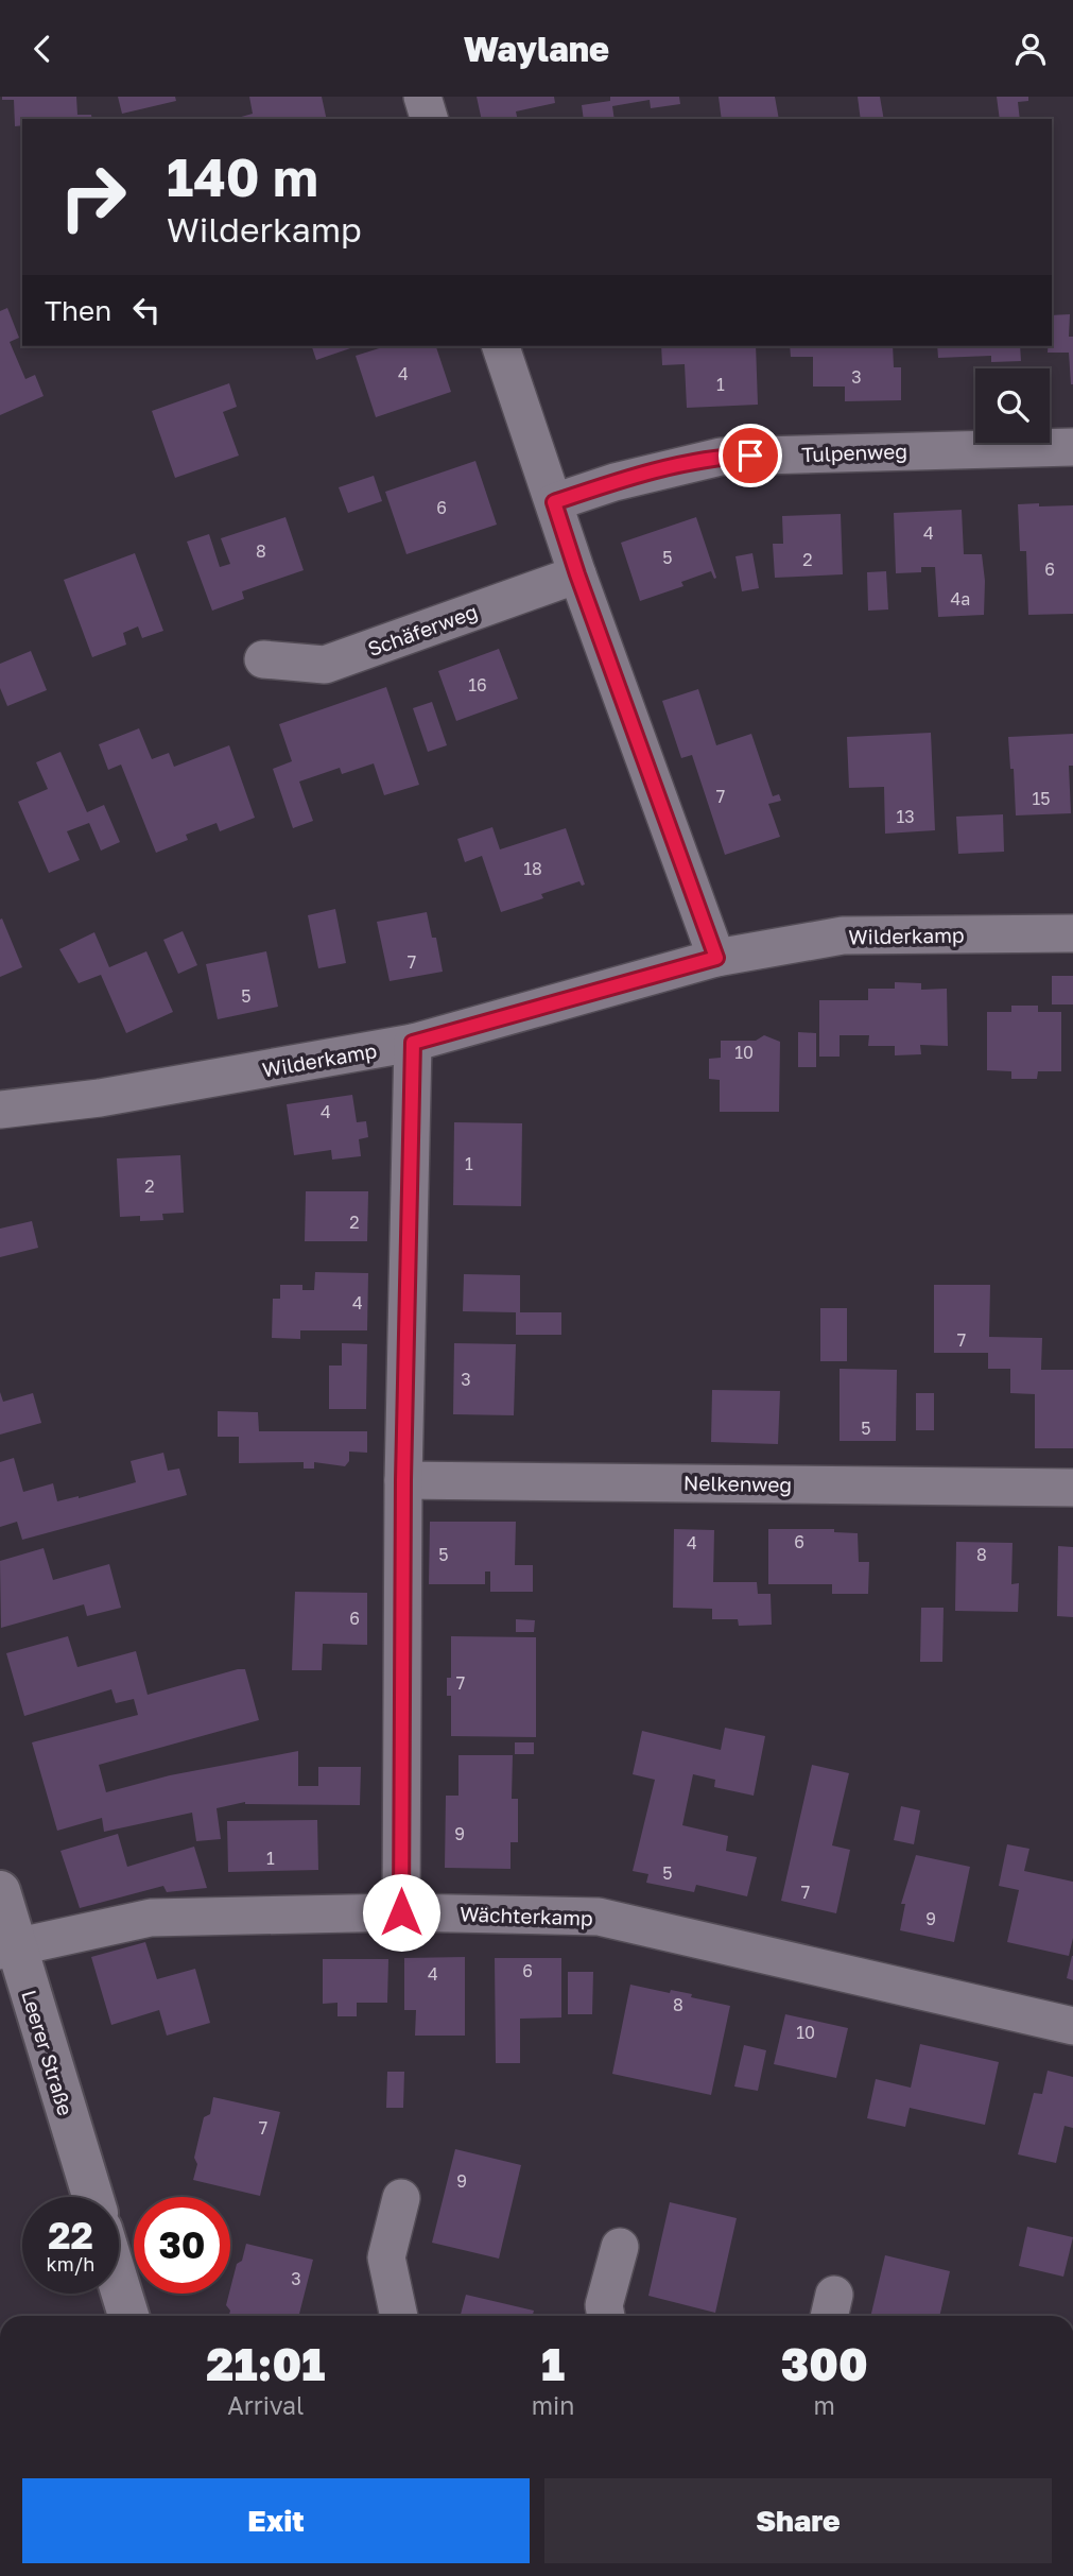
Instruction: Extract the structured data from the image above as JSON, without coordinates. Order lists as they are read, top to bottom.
{
  "streets": {
    "street": [
      "Tulpenweg",
      "Schäferweg",
      "Wilderkamp",
      "Nelkenweg",
      "Wächterkamp",
      "Leerer Straße"
    ]
  },
  "crossings": [
    ["Wächterkamp", "Leerer Straße"]
  ],
  "house_numbers": [
    "4",
    "3",
    "1",
    "6",
    "4",
    "8",
    "5",
    "2",
    "6",
    "4a",
    "16",
    "7",
    "15",
    "13",
    "18",
    "7",
    "5",
    "10",
    "4",
    "1",
    "2",
    "2",
    "4",
    "7",
    "3",
    "5",
    "6",
    "4",
    "5",
    "8",
    "6",
    "7",
    "9",
    "1",
    "5",
    "7",
    "9",
    "6",
    "4",
    "8",
    "10",
    "7",
    "9",
    "3"
  ],
  "page": {
    "header": "Waylane",
    "turn": ["140 m", "Wilderkamp"],
    "then": "Then",
    "speed": "22 km/h",
    "limit": "30",
    "eta": [
      "21:01",
      "Arrival",
      "1",
      "min",
      "300",
      "m"
    ],
    "buttons": ["Exit", "Share"]
  }
}
